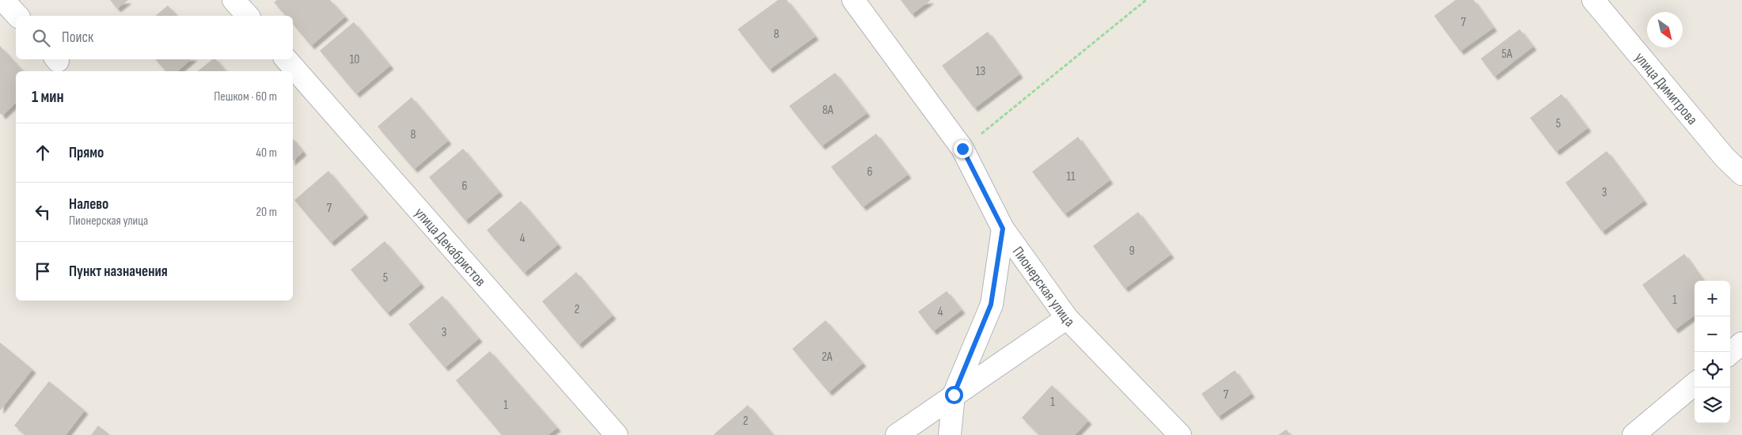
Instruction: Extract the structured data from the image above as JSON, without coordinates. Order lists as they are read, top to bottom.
{
  "streets": {
    "street": ["улица Димитрова", "улица Декабристов", "Пионерская улица"]
  },
  "house_numbers": [
    "7",
    "8",
    "5А",
    "10",
    "13",
    "8А",
    "5",
    "8",
    "6",
    "11",
    "6",
    "3",
    "7",
    "4",
    "9",
    "5",
    "1",
    "2",
    "4",
    "3",
    "2А",
    "7",
    "1",
    "1",
    "2"
  ],
  "north": "bottom right",
  "page": {
    "search": "Поиск",
    "heading": ["1 мин", "Пешком · 60 m"],
    "list": [
      ["Прямо", "40 m"],
      ["Налево", "Пионерская улица", "20 m"],
      "Пункт назначения"
    ],
    "map_buttons": ["+", "−"]
  }
}
